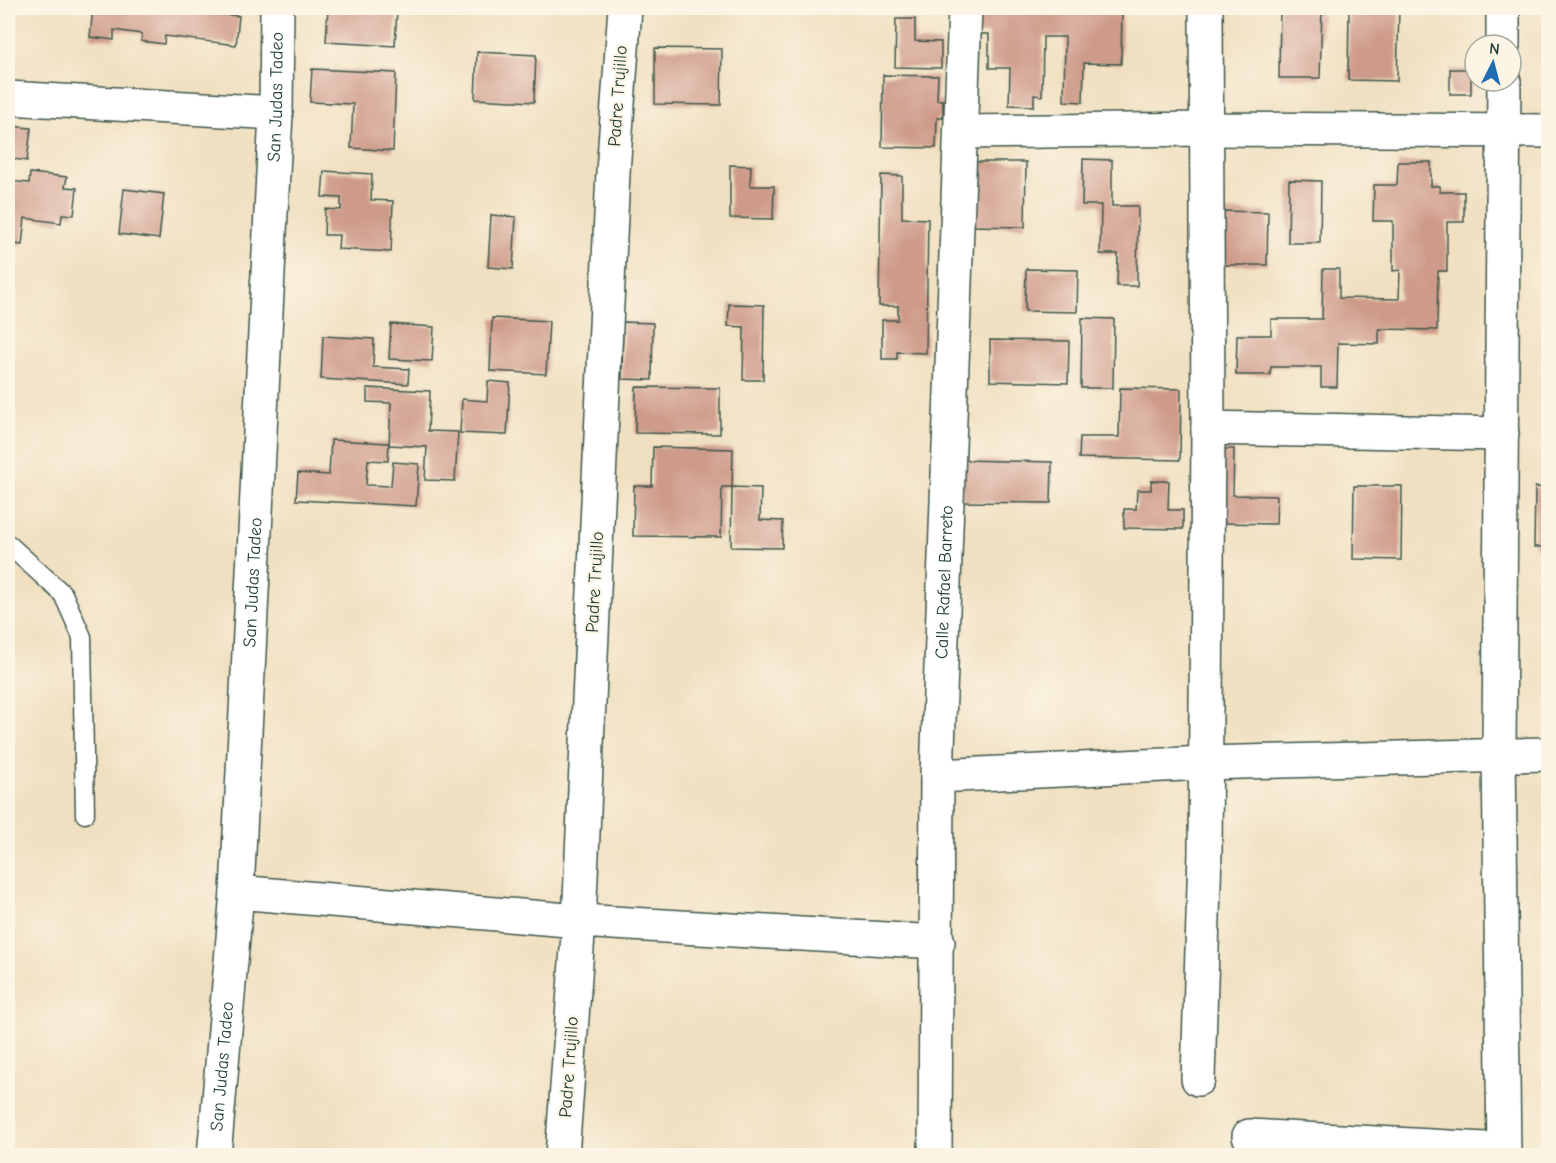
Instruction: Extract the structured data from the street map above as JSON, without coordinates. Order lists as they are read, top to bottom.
{
  "streets": {
    "street": ["San Judas Tadeo", "Padre Trujillo", "Calle Rafael Barreto"]
  },
  "north": "top"
}
